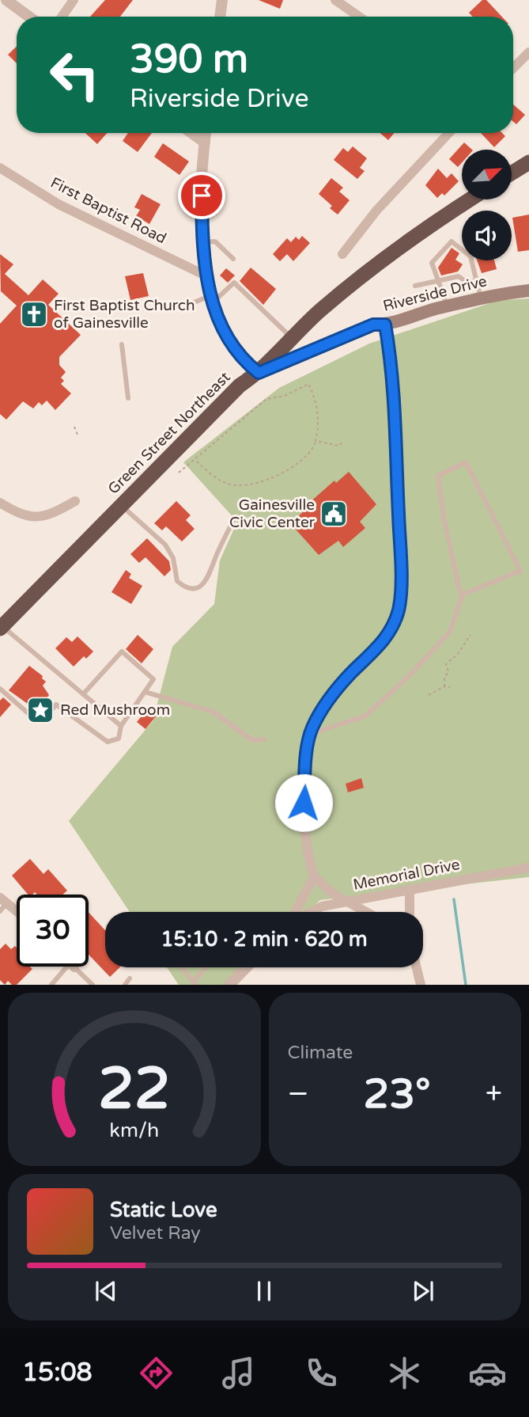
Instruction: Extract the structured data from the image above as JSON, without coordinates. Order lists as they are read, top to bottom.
{
  "streets": {
    "highway": ["Green Street Northeast"],
    "main road": ["Riverside Drive"],
    "street": ["First Baptist Road", "Memorial Drive"]
  },
  "crossings": [
    ["Riverside Drive", "Green Street Northeast"]
  ],
  "places": {
    "church": ["First Baptist Church of Gainesville"],
    "public building": ["Gainesville Civic Center"],
    "place": ["Red Mushroom"]
  },
  "north": "top right",
  "page": {
    "turn": ["390 m", "Riverside Drive"],
    "limit": "30",
    "trip": "15:10 · 2 min · 620 m",
    "tile": "Climate",
    "heat": ["−", "23°", "+"],
    "song": ["Static Love", "Velvet Ray"],
    "tabs": "15:08",
    "gauge": ["22", "km/h"]
  }
}
